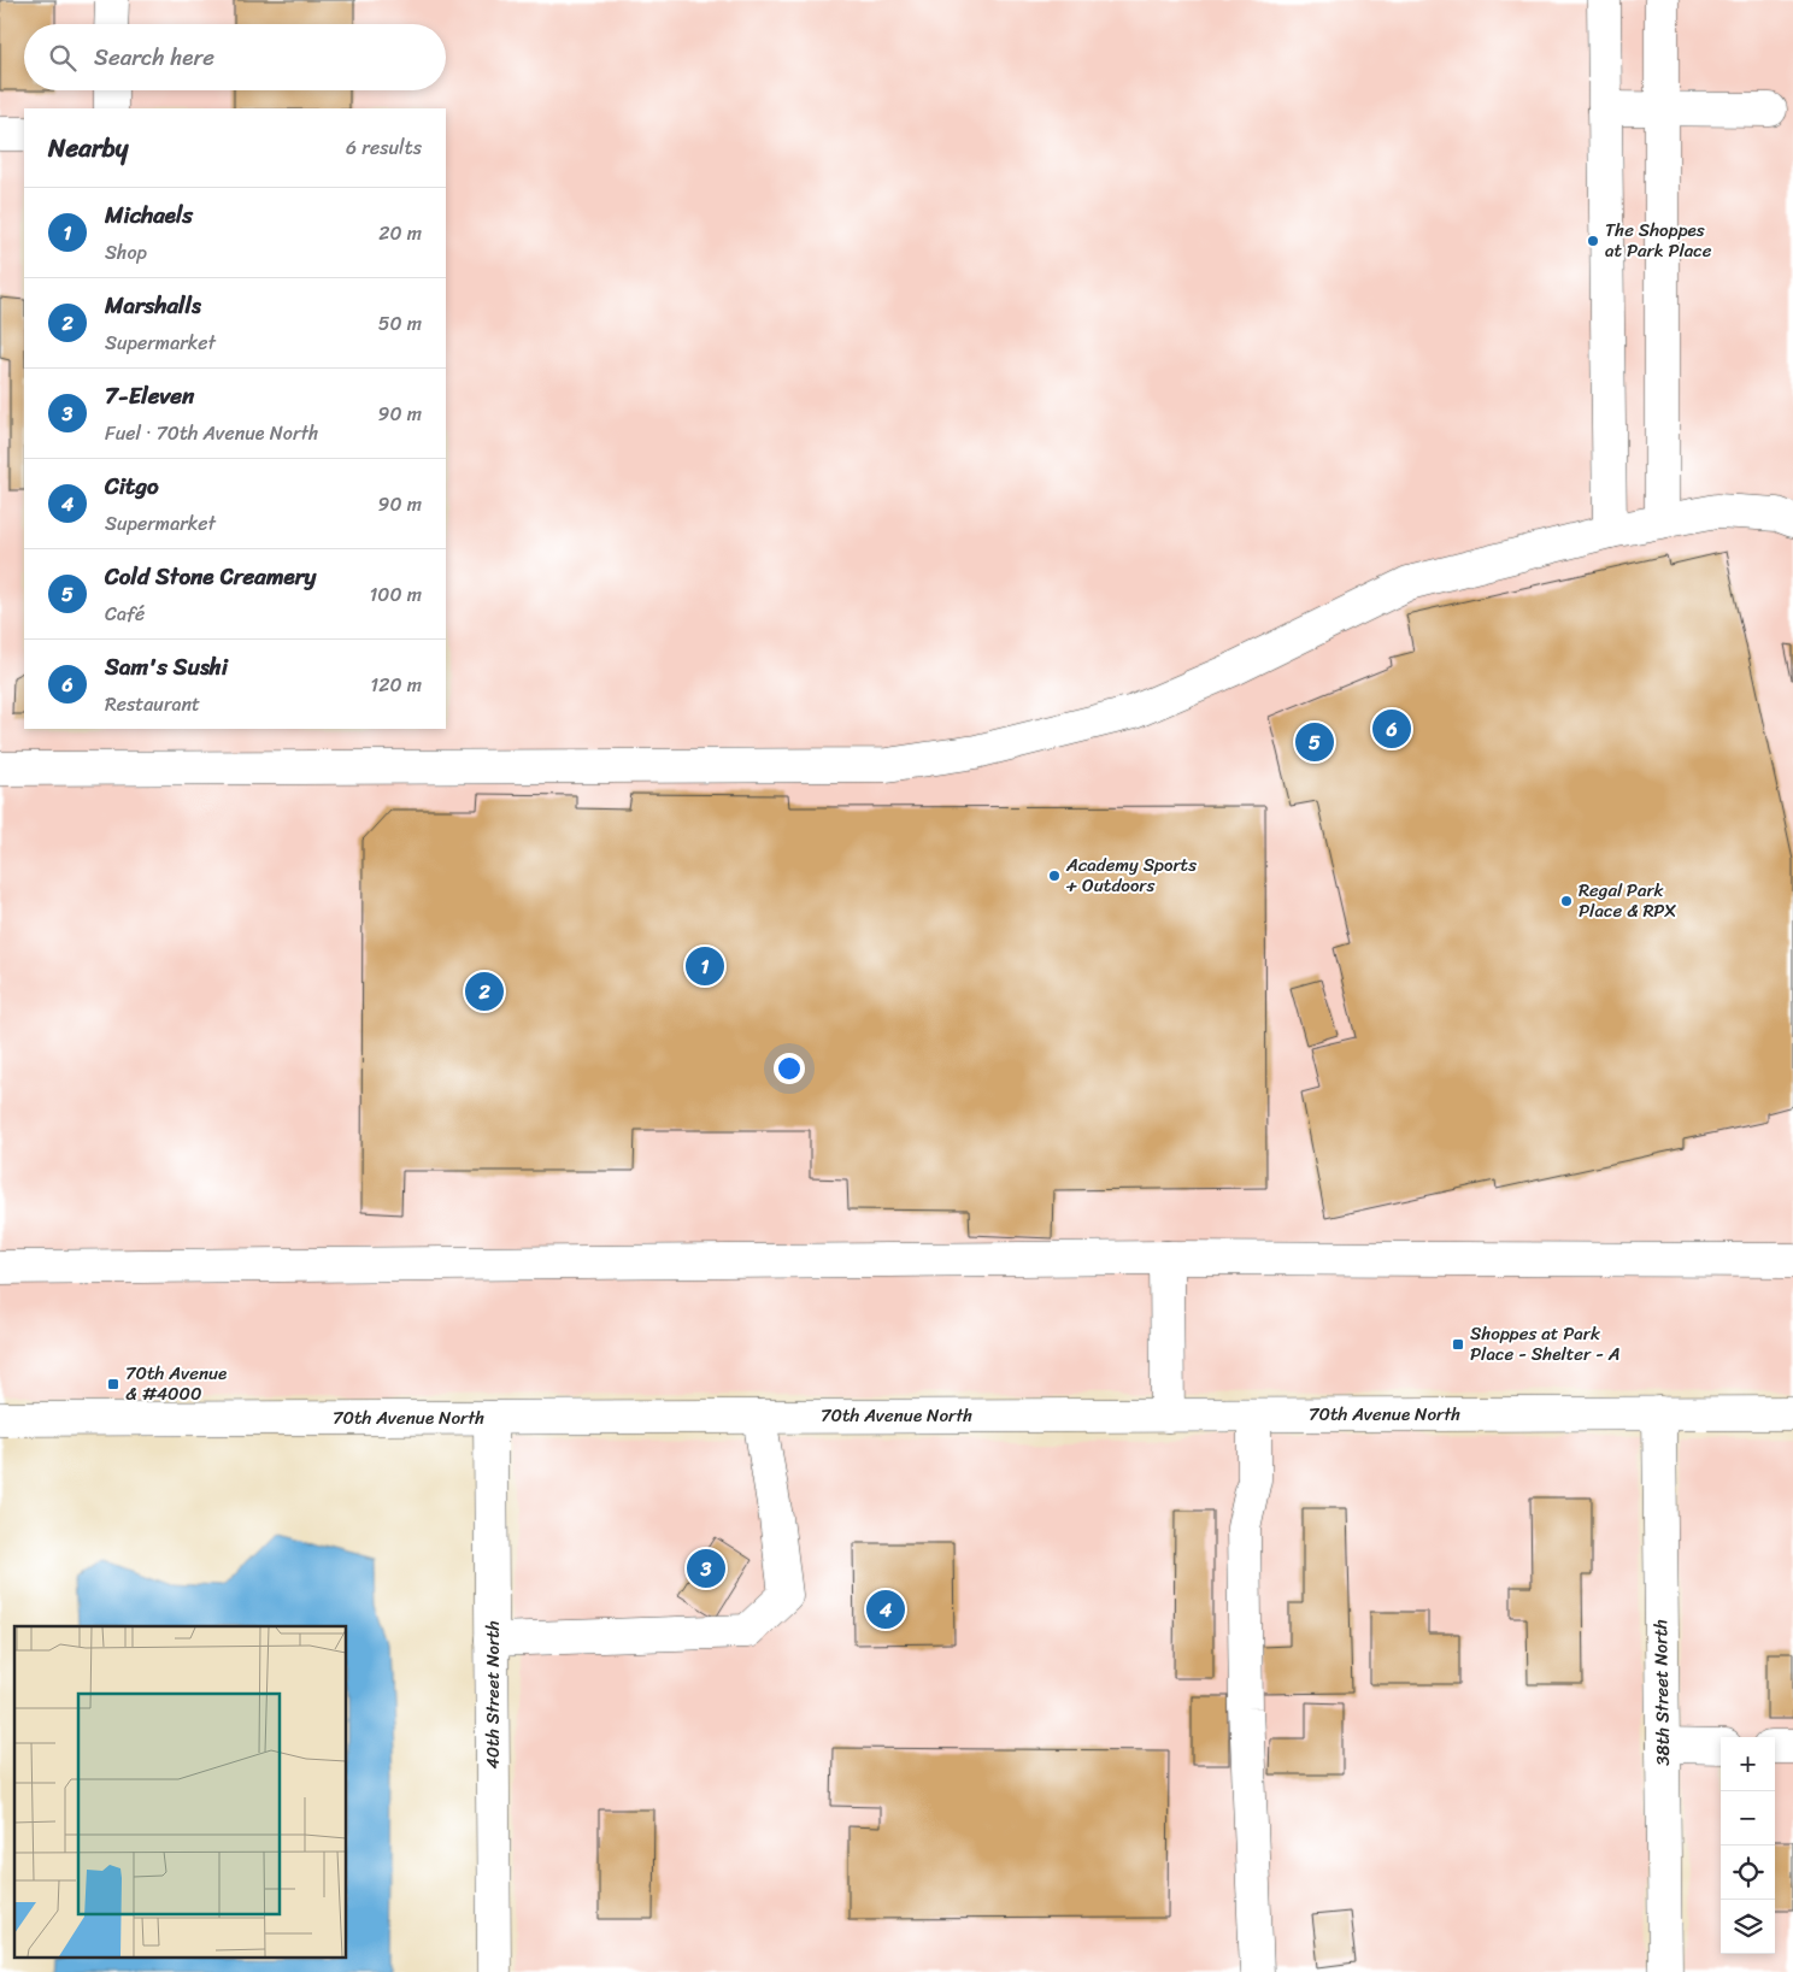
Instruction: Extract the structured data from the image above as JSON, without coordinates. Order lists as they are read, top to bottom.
{
  "streets": {
    "street": ["70th Avenue North", "38th Street North", "40th Street North"]
  },
  "crossings": [
    ["70th Avenue North", "38th Street North"],
    ["70th Avenue North", "40th Street North"]
  ],
  "places": {
    "other": ["The Shoppes at Park Place", "Academy Sports + Outdoors", "Regal Park Place & RPX"],
    "transit": ["Shoppes at Park Place - Shelter - A", "70th Avenue & #4000"]
  },
  "page": {
    "search": "Search here",
    "heading": ["Nearby", "6 results"],
    "list": [
      {
        "mark": "1",
        "name": "Michaels",
        "note": "Shop",
        "value": "20 m"
      },
      {
        "mark": "2",
        "name": "Marshalls",
        "note": "Supermarket",
        "value": "50 m"
      },
      {
        "mark": "3",
        "name": "7-Eleven",
        "note": "Fuel · 70th Avenue North",
        "value": "90 m"
      },
      {
        "mark": "4",
        "name": "Citgo",
        "note": "Supermarket",
        "value": "90 m"
      },
      {
        "mark": "5",
        "name": "Cold Stone Creamery",
        "note": "Café",
        "value": "100 m"
      },
      {
        "mark": "6",
        "name": "Sam's Sushi",
        "note": "Restaurant",
        "value": "120 m"
      }
    ],
    "pins": [
      "6",
      "5",
      "1",
      "2",
      "3",
      "4"
    ],
    "map_buttons": ["+", "−"]
  }
}
